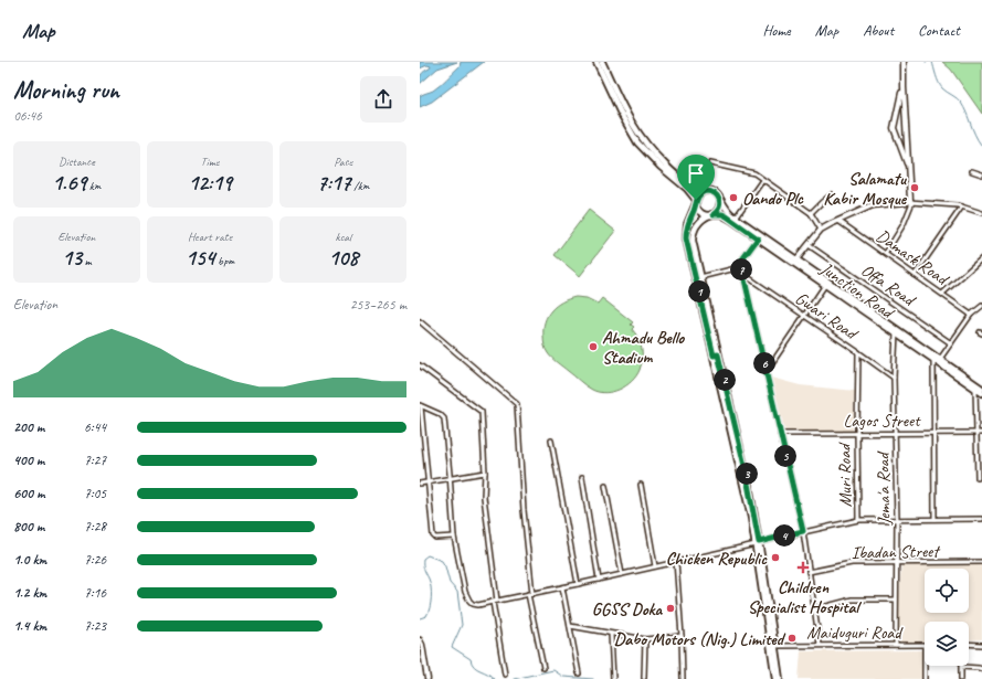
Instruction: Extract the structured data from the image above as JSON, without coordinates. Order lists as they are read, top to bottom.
{
  "streets": {
    "main road": ["Junction Road"],
    "street": [
      "Damask Road",
      "Offa Road",
      "Gwari Road",
      "Lagos Street",
      "Muri Road",
      "Jema'a Road",
      "Ibadan Street",
      "Maiduguri Road"
    ]
  },
  "crossings": [
    ["Junction Road", "Jema'a Road"],
    ["Gwari Road", "Muri Road"],
    ["Gwari Road", "Jema'a Road"],
    ["Lagos Street", "Muri Road"],
    ["Lagos Street", "Jema'a Road"],
    ["Jema'a Road", "Ibadan Street"],
    ["Jema'a Road", "Maiduguri Road"]
  ],
  "places": {
    "other": [
      "Salamatu Kabir Mosque",
      "Oando Plc",
      "Ahmadu Bello Stadium",
      "Chicken Republic",
      "GGSS Doka",
      "Dabo Motors (Nig.) Limited"
    ],
    "health": ["Children Specialist Hospital"]
  },
  "page": {
    "header": "Map",
    "nav": [
      "Home",
      "Map",
      "About",
      "Contact"
    ],
    "heading": ["Morning run", "06:46"],
    "stats": [
      ["Distance", "1.69 km"],
      ["Time", "12:19"],
      ["Pace", "7:17 /km"],
      ["Elevation", "13 m"],
      ["Heart rate", "154 bpm"],
      ["kcal", "108"]
    ],
    "pins": [
      "7",
      "1",
      "6",
      "2",
      "5",
      "3",
      "4"
    ],
    "chart": ["Elevation", "253–265 m"],
    "list": [
      {
        "name": "200 m",
        "note": "6:44"
      },
      {
        "name": "400 m",
        "note": "7:27"
      },
      {
        "name": "600 m",
        "note": "7:05"
      },
      {
        "name": "800 m",
        "note": "7:28"
      },
      {
        "name": "1.0 km",
        "note": "7:26"
      },
      {
        "name": "1.2 km",
        "note": "7:16"
      },
      {
        "name": "1.4 km",
        "note": "7:23"
      }
    ]
  }
}
